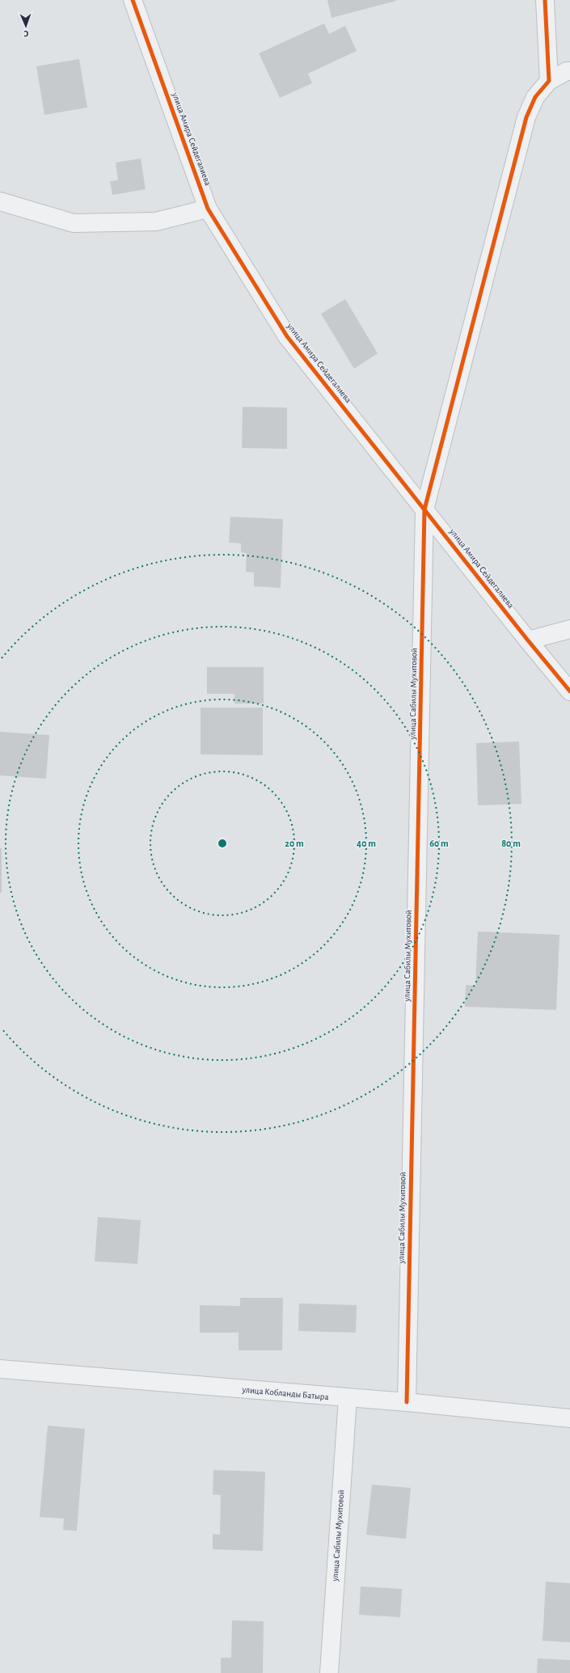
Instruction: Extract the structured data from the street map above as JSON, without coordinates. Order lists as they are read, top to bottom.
{
  "streets": {
    "street": ["улица Амира Сейдегалиева", "улица Сабилы Мухитовой", "улица Кобланды Батыра"]
  },
  "crossings": [
    ["улица Амира Сейдегалиева", "улица Сабилы Мухитовой"],
    ["улица Сабилы Мухитовой", "улица Кобланды Батыра"]
  ],
  "north": "bottom",
  "rings": [
    "20 m",
    "40 m",
    "60 m",
    "80 m"
  ]
}
